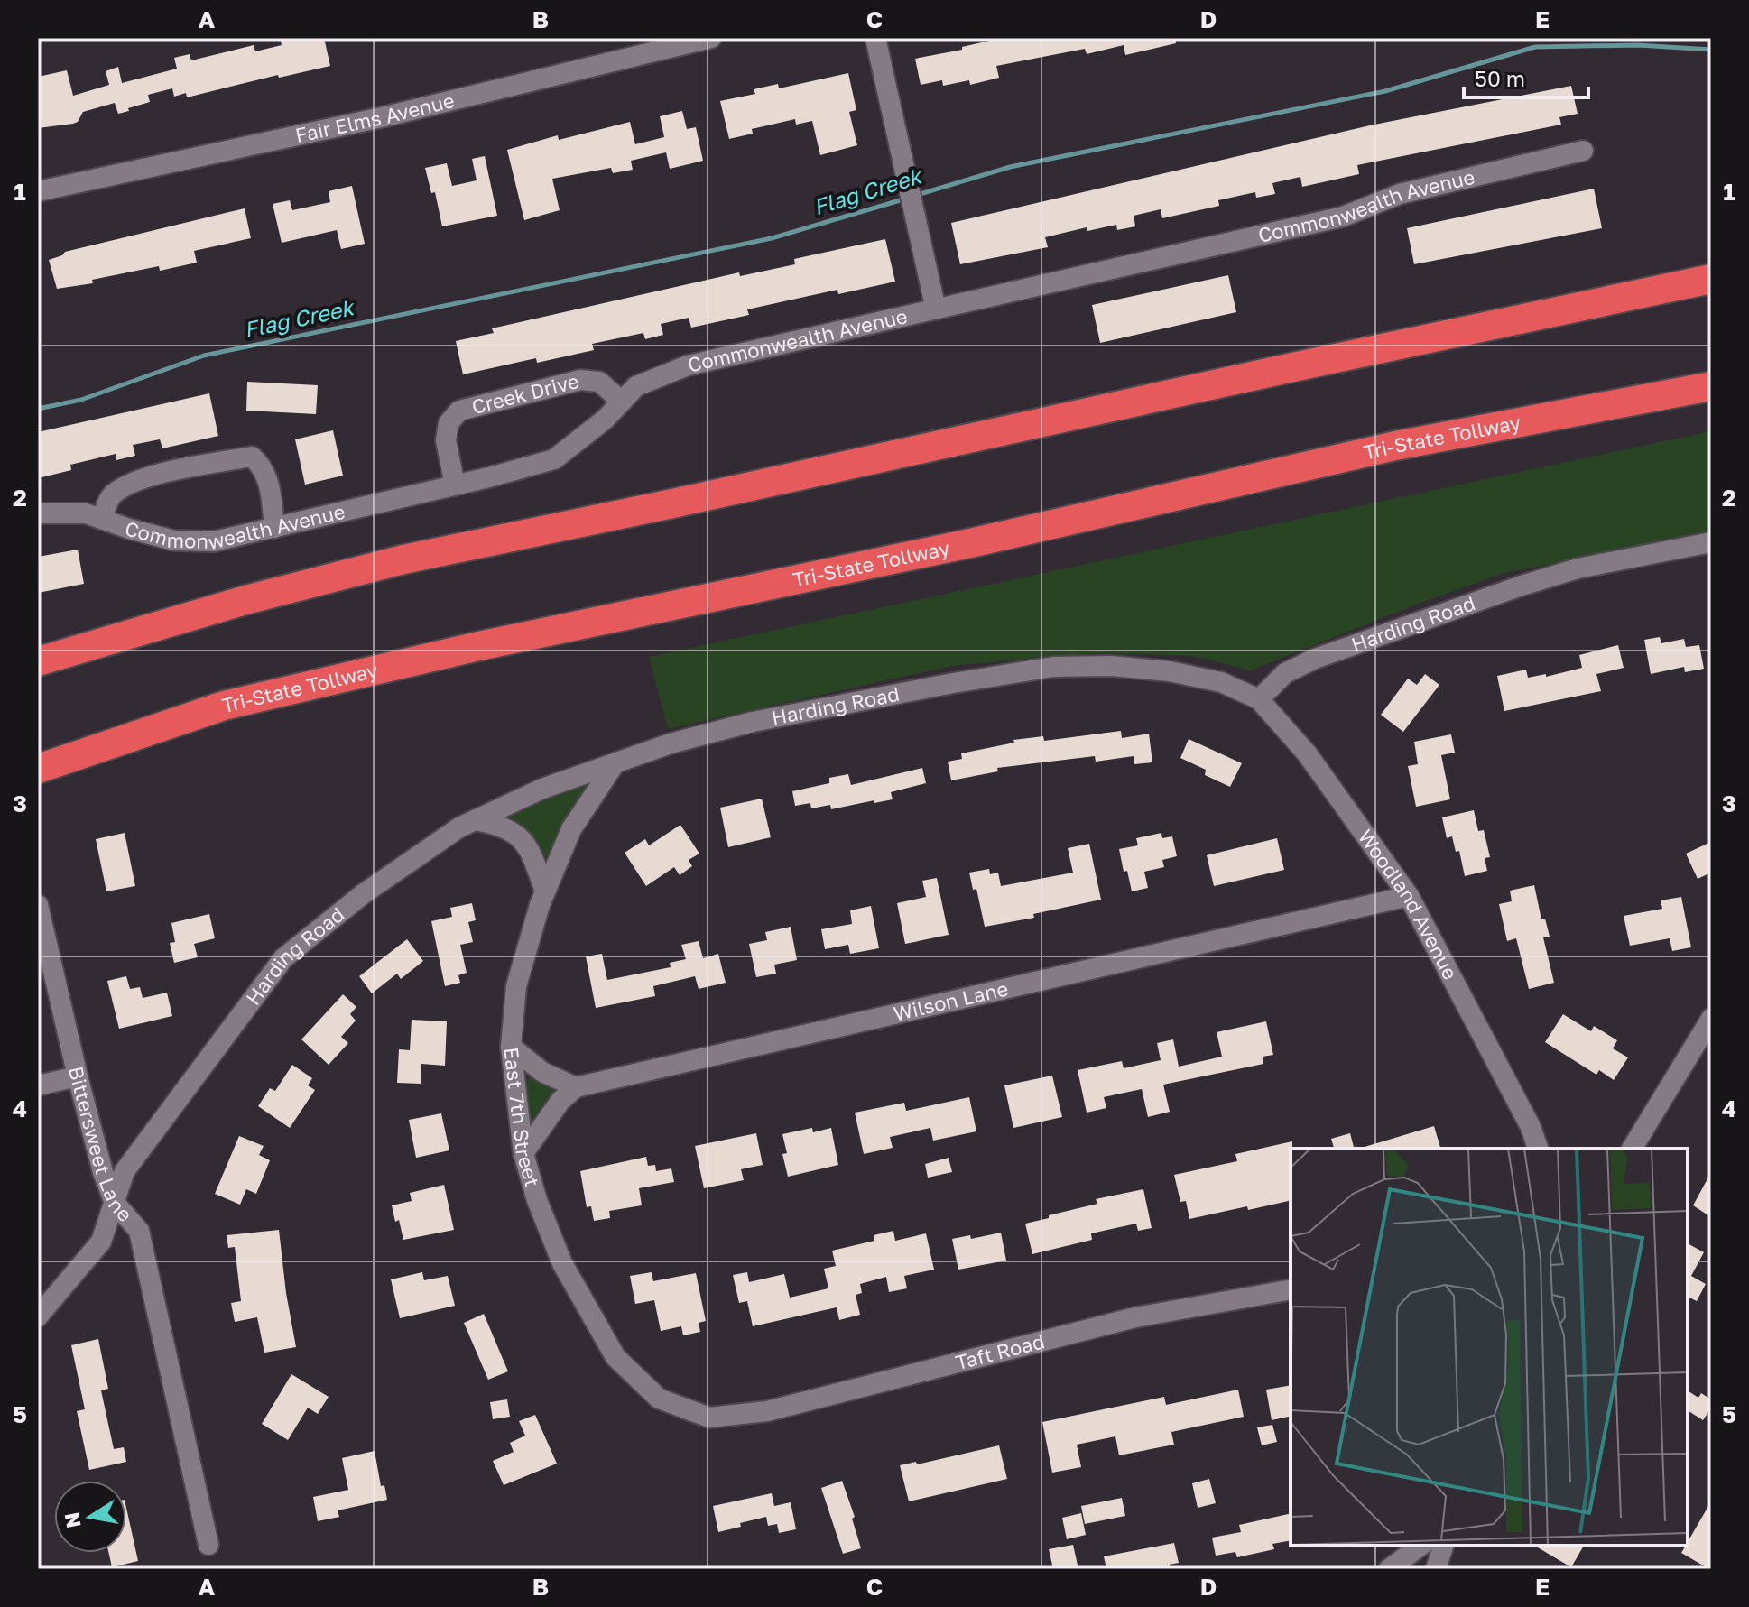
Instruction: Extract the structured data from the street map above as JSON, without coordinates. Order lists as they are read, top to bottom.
{
  "streets": {
    "highway": ["Tri-State Tollway"],
    "street": [
      "Fair Elms Avenue",
      "Commonwealth Avenue",
      "Creek Drive",
      "Harding Road",
      "Woodland Avenue",
      "Wilson Lane",
      "East 7th Street",
      "Bittersweet Lane",
      "Taft Road"
    ]
  },
  "crossings": [
    ["Commonwealth Avenue", "Creek Drive"],
    ["Harding Road", "Woodland Avenue"],
    ["Harding Road", "East 7th Street"],
    ["Harding Road", "Bittersweet Lane"],
    ["Woodland Avenue", "Wilson Lane"],
    ["East 7th Street", "Taft Road"]
  ],
  "water": ["Flag Creek"],
  "scale_bar": "50 m",
  "north": "left",
  "grid": {
    "columns": [
      "A",
      "B",
      "C",
      "D",
      "E"
    ],
    "rows": [
      "1",
      "2",
      "3",
      "4",
      "5"
    ]
  }
}
